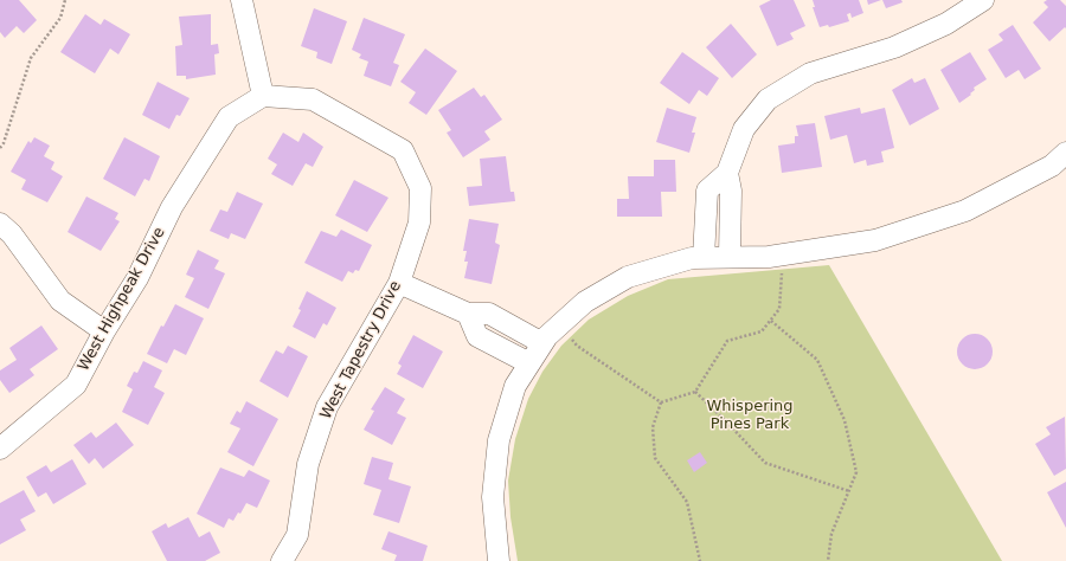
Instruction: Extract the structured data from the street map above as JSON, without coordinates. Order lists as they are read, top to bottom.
{
  "streets": {
    "street": ["West Highpeak Drive", "West Tapestry Drive"]
  },
  "crossings": [
    ["West Highpeak Drive", "West Tapestry Drive"]
  ],
  "parks": ["Whispering Pines Park"]
}
